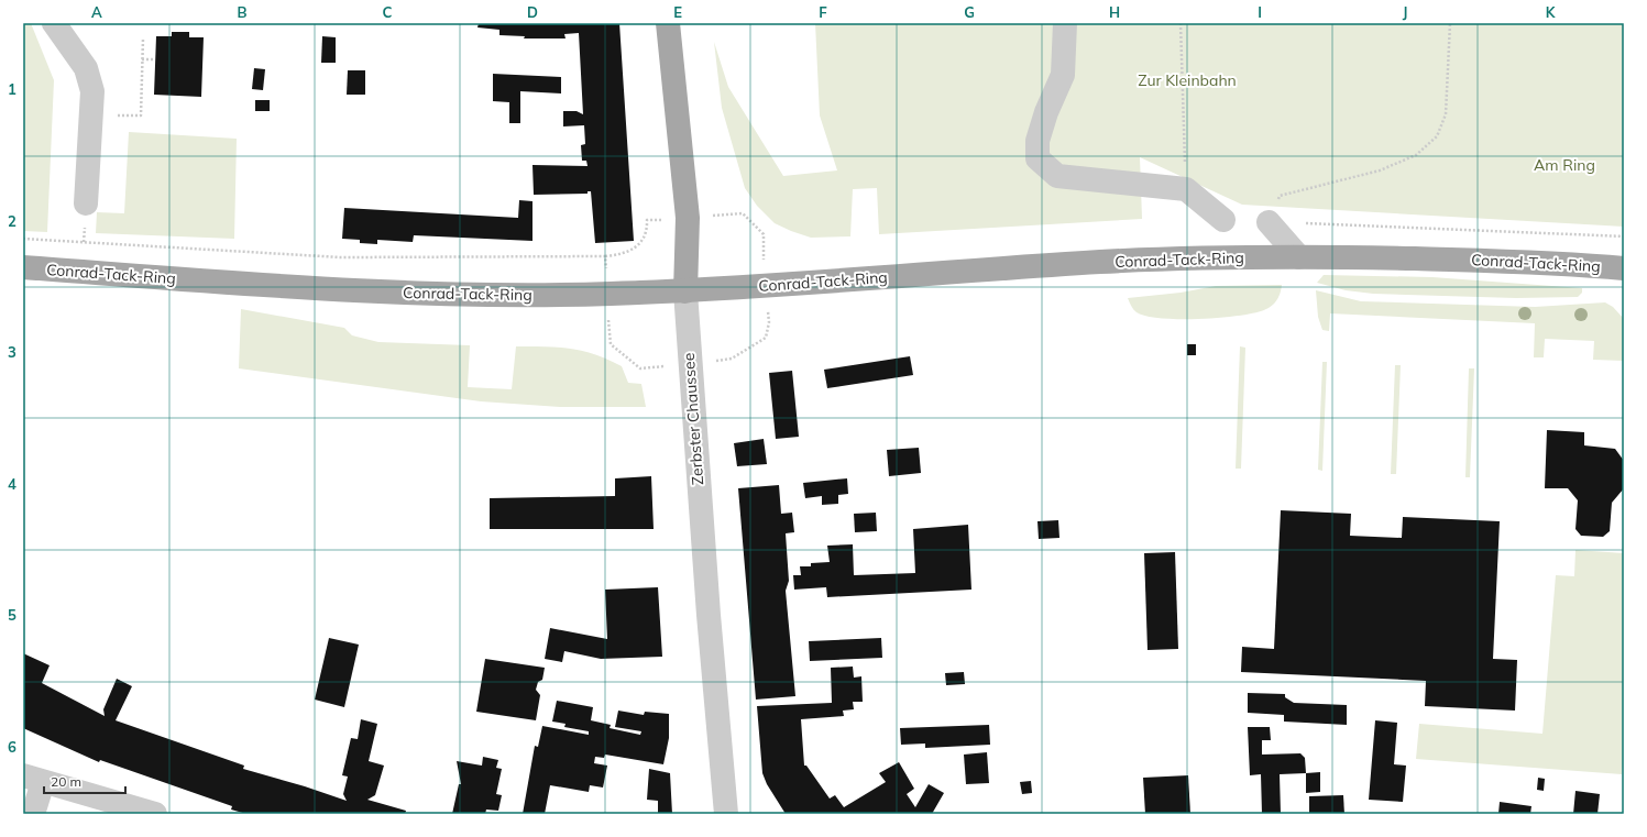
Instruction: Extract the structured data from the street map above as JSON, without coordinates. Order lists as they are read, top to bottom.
{
  "streets": {
    "main road": ["Conrad-Tack-Ring", "Zerbster Chaussee"]
  },
  "crossings": [
    ["Conrad-Tack-Ring", "Zerbster Chaussee"]
  ],
  "parks": ["Zur Kleinbahn", "Am Ring"],
  "scale_bar": "20 m",
  "grid": {
    "columns": [
      "A",
      "B",
      "C",
      "D",
      "E",
      "F",
      "G",
      "H",
      "I",
      "J",
      "K"
    ],
    "rows": [
      "1",
      "2",
      "3",
      "4",
      "5",
      "6"
    ]
  }
}
